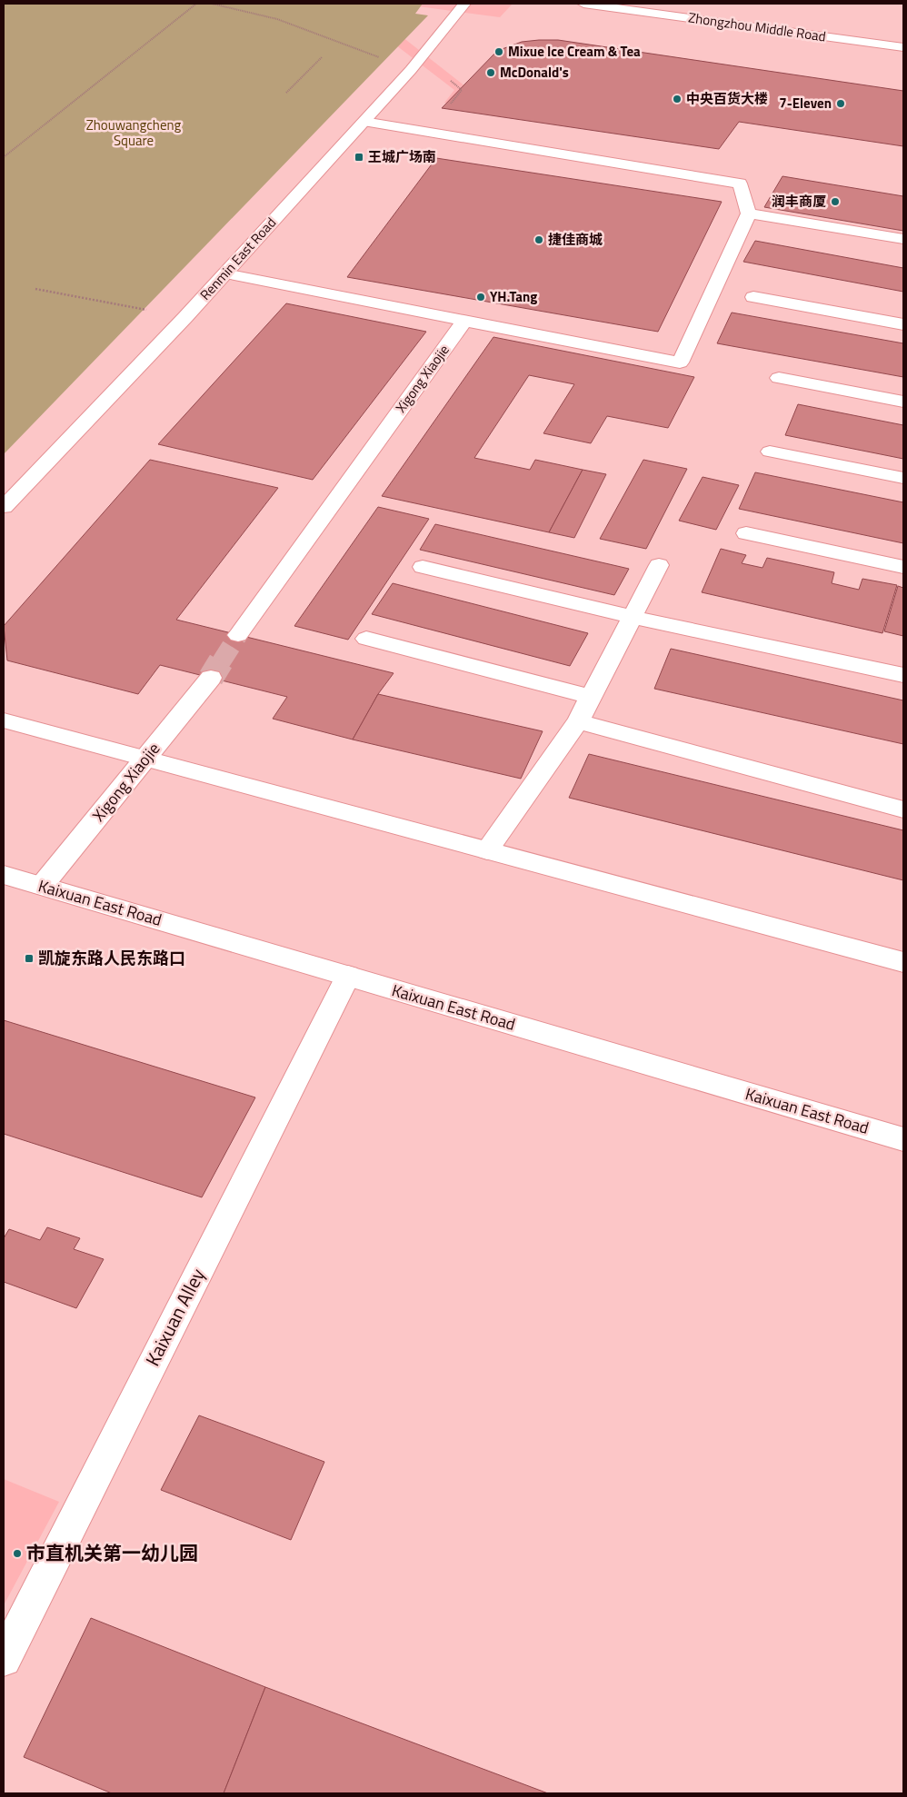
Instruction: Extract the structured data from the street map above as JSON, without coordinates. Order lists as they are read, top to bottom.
{
  "streets": {
    "main road": [
      "Zhongzhou Middle Road",
      "Renmin East Road",
      "Xigong Xiaojie",
      "Kaixuan East Road",
      "Kaixuan Alley"
    ]
  },
  "crossings": [
    ["Xigong Xiaojie", "Kaixuan East Road"],
    ["Kaixuan East Road", "Kaixuan Alley"]
  ],
  "parks": ["Zhouwangcheng Square"],
  "places": {
    "other": [
      "Mixue Ice Cream & Tea",
      "McDonald's",
      "中央百货大楼",
      "7-Eleven",
      "润丰商厦",
      "捷佳商城",
      "YH.Tang",
      "市直机关第一幼儿园"
    ],
    "transit": ["王城广场南", "凯旋东路人民东路口"]
  }
}
